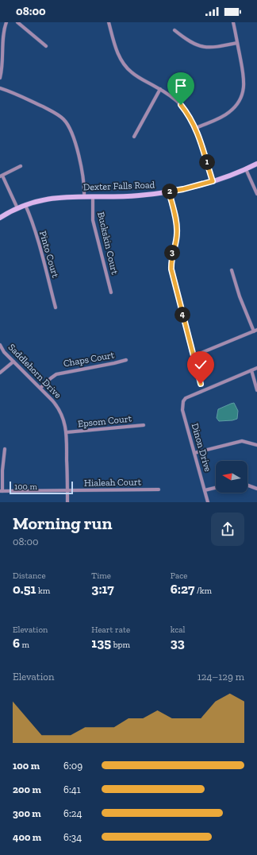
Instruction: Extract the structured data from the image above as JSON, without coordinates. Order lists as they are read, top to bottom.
{
  "streets": {
    "street": [
      "Dexter Falls Road",
      "Buckskin Court",
      "Pinto Court",
      "Chaps Court",
      "Saddlehorn Drive",
      "Epsom Court",
      "Dinon Drive",
      "Hialeah Court"
    ]
  },
  "crossings": [
    ["Dexter Falls Road", "Buckskin Court"],
    ["Dexter Falls Road", "Pinto Court"],
    ["Chaps Court", "Saddlehorn Drive"],
    ["Saddlehorn Drive", "Epsom Court"],
    ["Saddlehorn Drive", "Hialeah Court"]
  ],
  "scale_bar": "100 m",
  "north": "left",
  "page": {
    "status": "08:00",
    "pins": [
      "1",
      "2",
      "3",
      "4"
    ],
    "scale": "100 m",
    "heading": ["Morning run", "08:00"],
    "stats": [
      ["Distance", "0.51 km"],
      ["Time", "3:17"],
      ["Pace", "6:27 /km"],
      ["Elevation", "6 m"],
      ["Heart rate", "135 bpm"],
      ["kcal", "33"]
    ],
    "chart": ["Elevation", "124–129 m"],
    "list": [
      {
        "name": "100 m",
        "note": "6:09"
      },
      {
        "name": "200 m",
        "note": "6:41"
      },
      {
        "name": "300 m",
        "note": "6:24"
      },
      {
        "name": "400 m",
        "note": "6:34"
      }
    ]
  }
}
